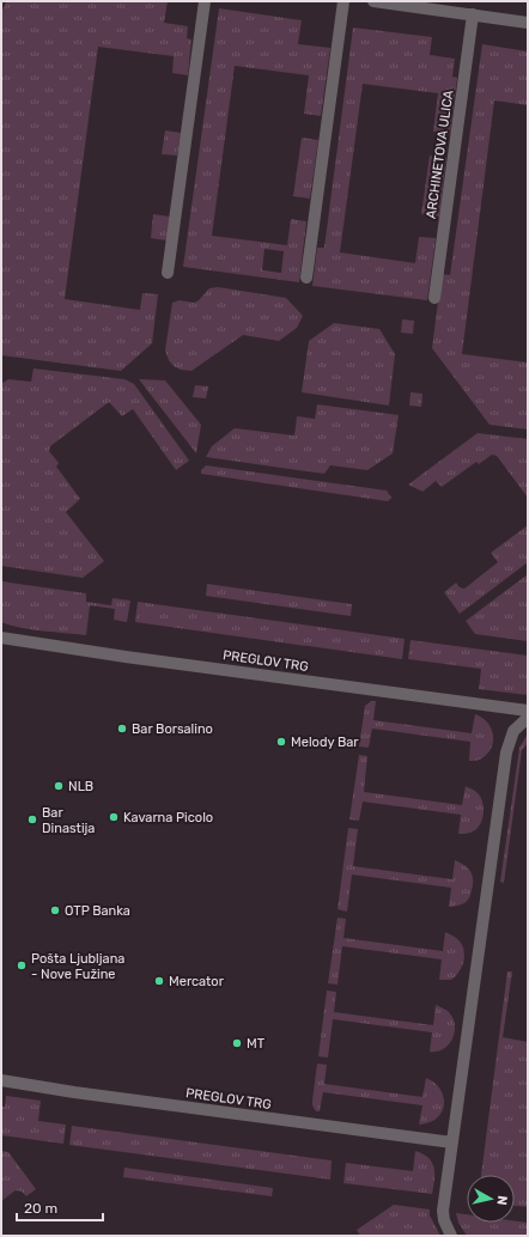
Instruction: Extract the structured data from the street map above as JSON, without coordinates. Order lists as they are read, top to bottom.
{
  "streets": {
    "street": ["ARCHINETOVA ULICA", "PREGLOV TRG"]
  },
  "places": [
    "Bar Borsalino",
    "Melody Bar",
    "NLB",
    "Kavarna Picolo",
    "Bar Dinastija",
    "OTP Banka",
    "Pošta Ljubljana - Nove Fužine",
    "Mercator",
    "MT"
  ],
  "scale_bar": "20 m",
  "north": "right"
}
